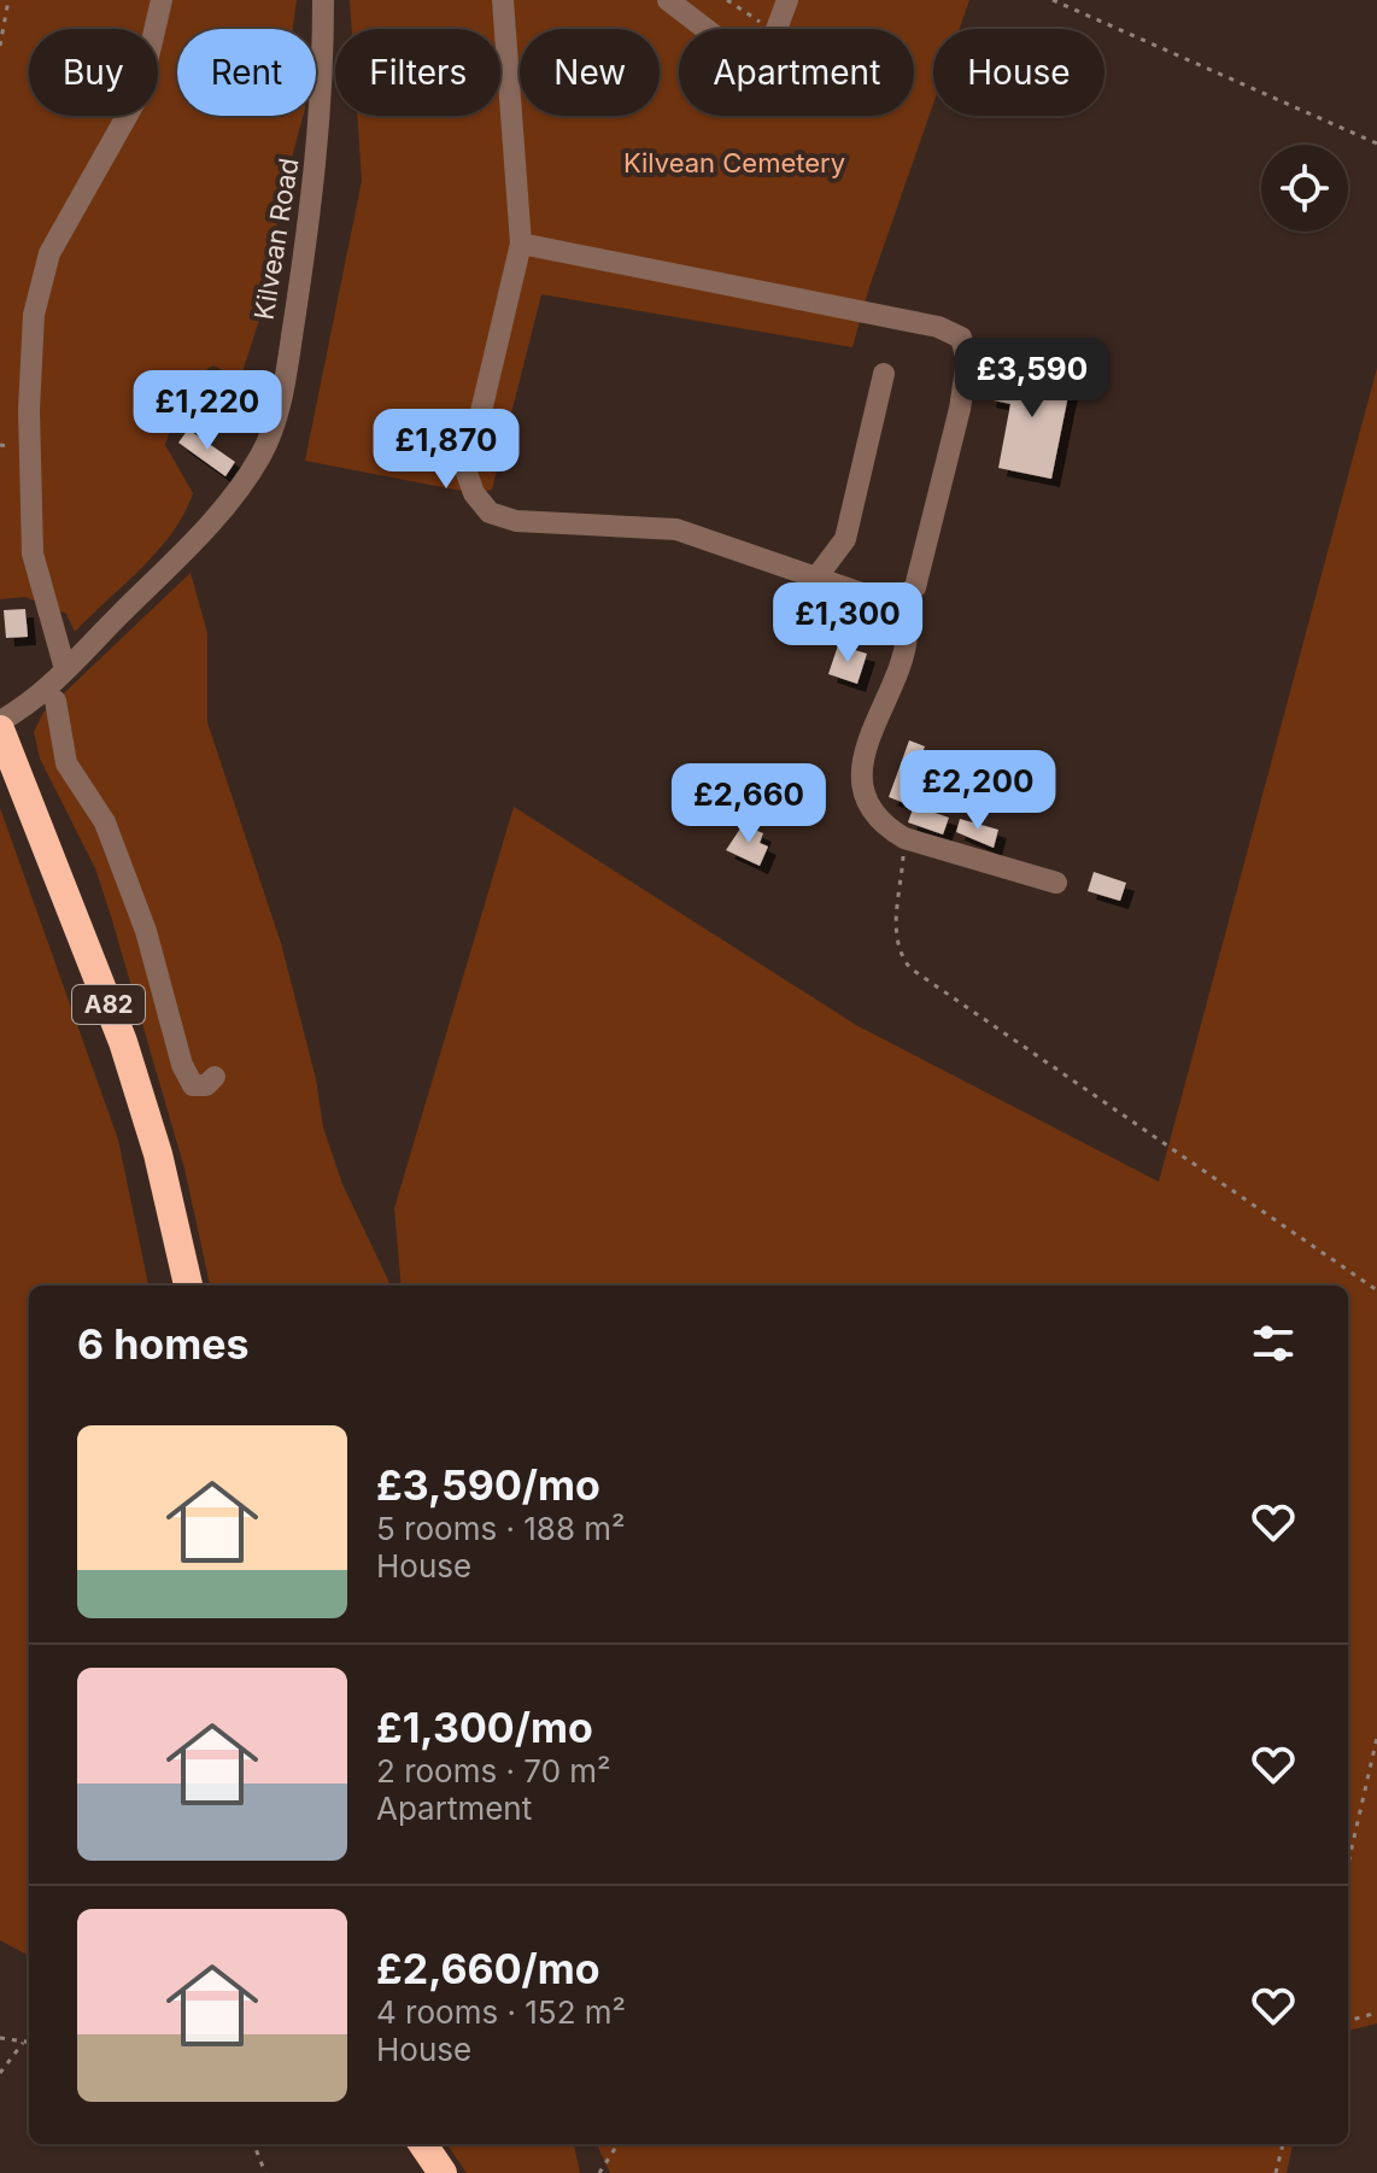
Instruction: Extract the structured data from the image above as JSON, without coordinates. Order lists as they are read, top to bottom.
{
  "streets": {
    "highway": ["A82"],
    "street": ["Kilvean Road"]
  },
  "parks": ["Kilvean Cemetery"],
  "page": {
    "chip": [
      "Buy",
      "Rent",
      "Filters",
      "New",
      "Apartment",
      "House"
    ],
    "price": [
      "£3,590",
      "£1,220",
      "£1,870",
      "£1,300",
      "£2,200",
      "£2,660"
    ],
    "heading": "6 homes",
    "list": [
      {
        "name": "£3,590/mo",
        "note": "5 rooms · 188 m² · House"
      },
      {
        "name": "£1,300/mo",
        "note": "2 rooms · 70 m² · Apartment"
      },
      {
        "name": "£2,660/mo",
        "note": "4 rooms · 152 m² · House"
      }
    ]
  }
}
